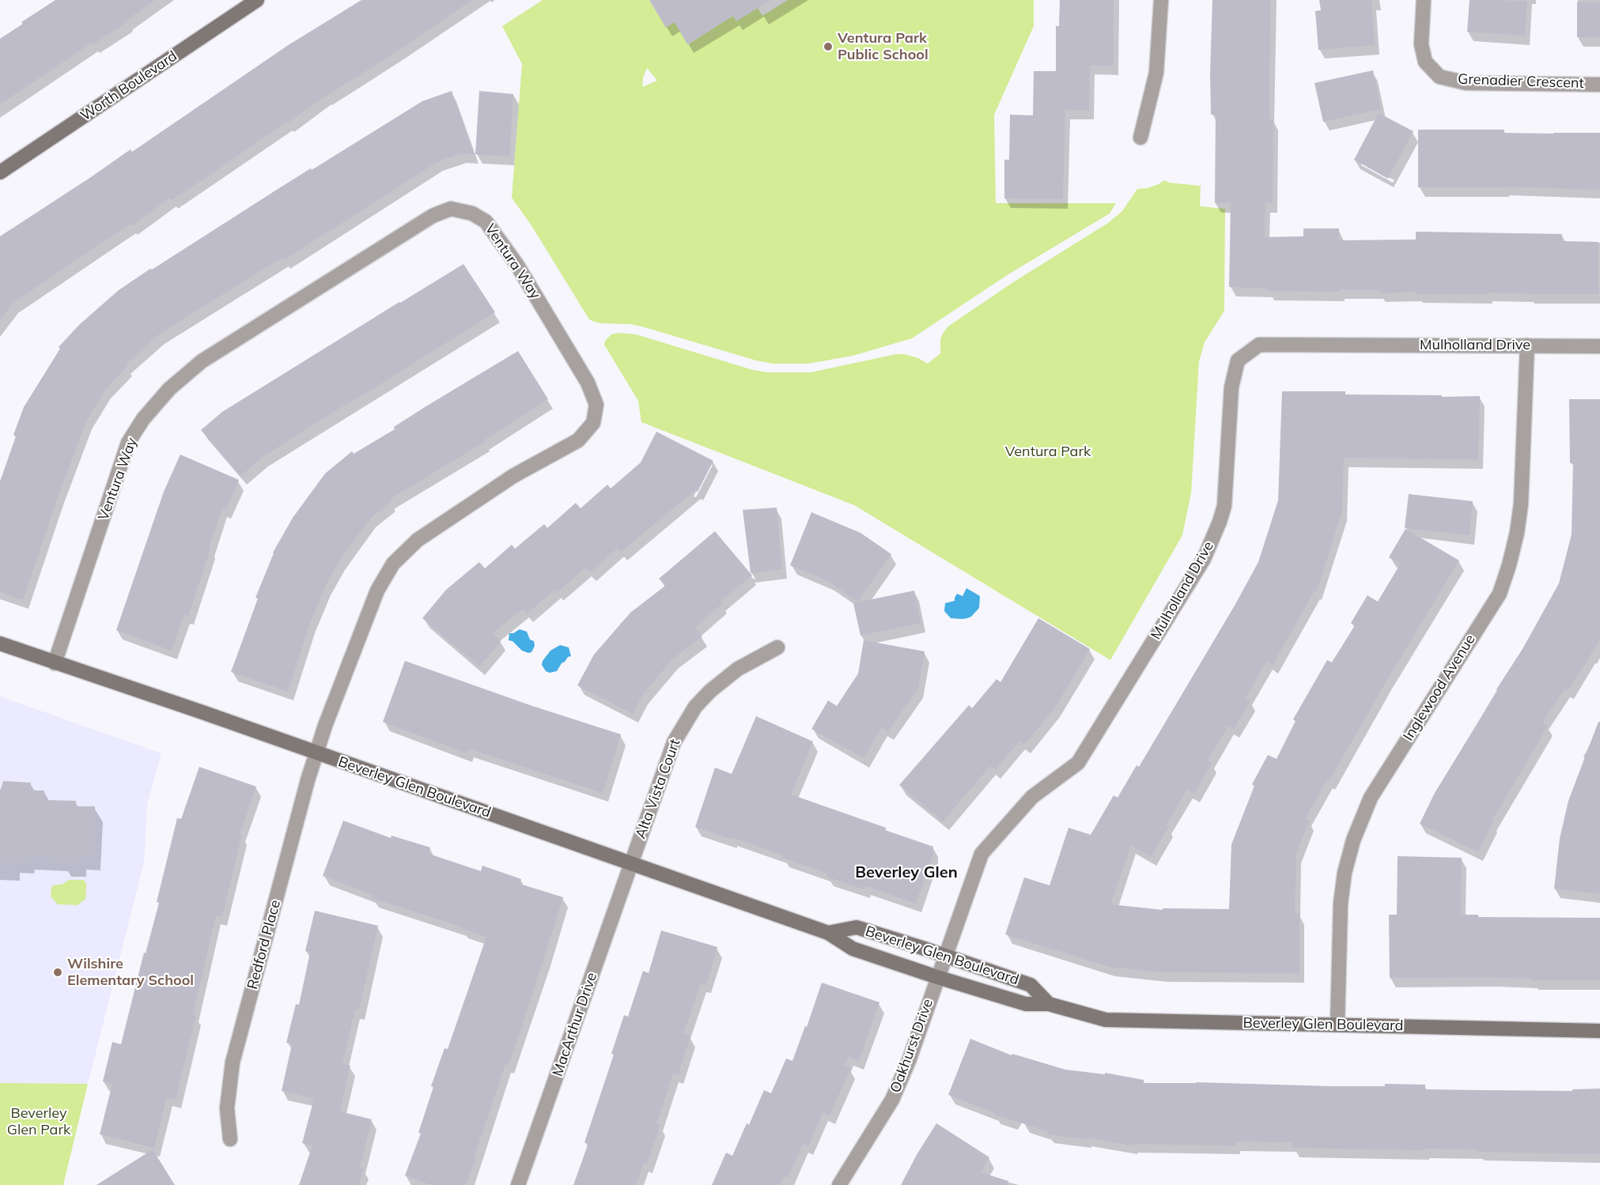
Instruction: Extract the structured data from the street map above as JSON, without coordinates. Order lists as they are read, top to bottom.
{
  "streets": {
    "street": [
      "Grenadier Crescent",
      "Worth Boulevard",
      "Ventura Way",
      "Mulholland Drive",
      "Inglewood Avenue",
      "Beverley Glen Boulevard",
      "Alta Vista Court",
      "Redford Place",
      "MacArthur Drive",
      "Oakhurst Drive"
    ]
  },
  "crossings": [
    ["Ventura Way", "Beverley Glen Boulevard"],
    ["Ventura Way", "Redford Place"],
    ["Mulholland Drive", "Inglewood Avenue"],
    ["Mulholland Drive", "Beverley Glen Boulevard"],
    ["Mulholland Drive", "Oakhurst Drive"],
    ["Inglewood Avenue", "Beverley Glen Boulevard"],
    ["Beverley Glen Boulevard", "Alta Vista Court"],
    ["Beverley Glen Boulevard", "Redford Place"],
    ["Beverley Glen Boulevard", "MacArthur Drive"],
    ["Beverley Glen Boulevard", "Oakhurst Drive"],
    ["Alta Vista Court", "MacArthur Drive"]
  ],
  "districts": ["Beverley Glen"],
  "parks": ["Ventura Park", "Beverley Glen Park"],
  "places": ["Ventura Park Public School", "Wilshire Elementary School"]
}
